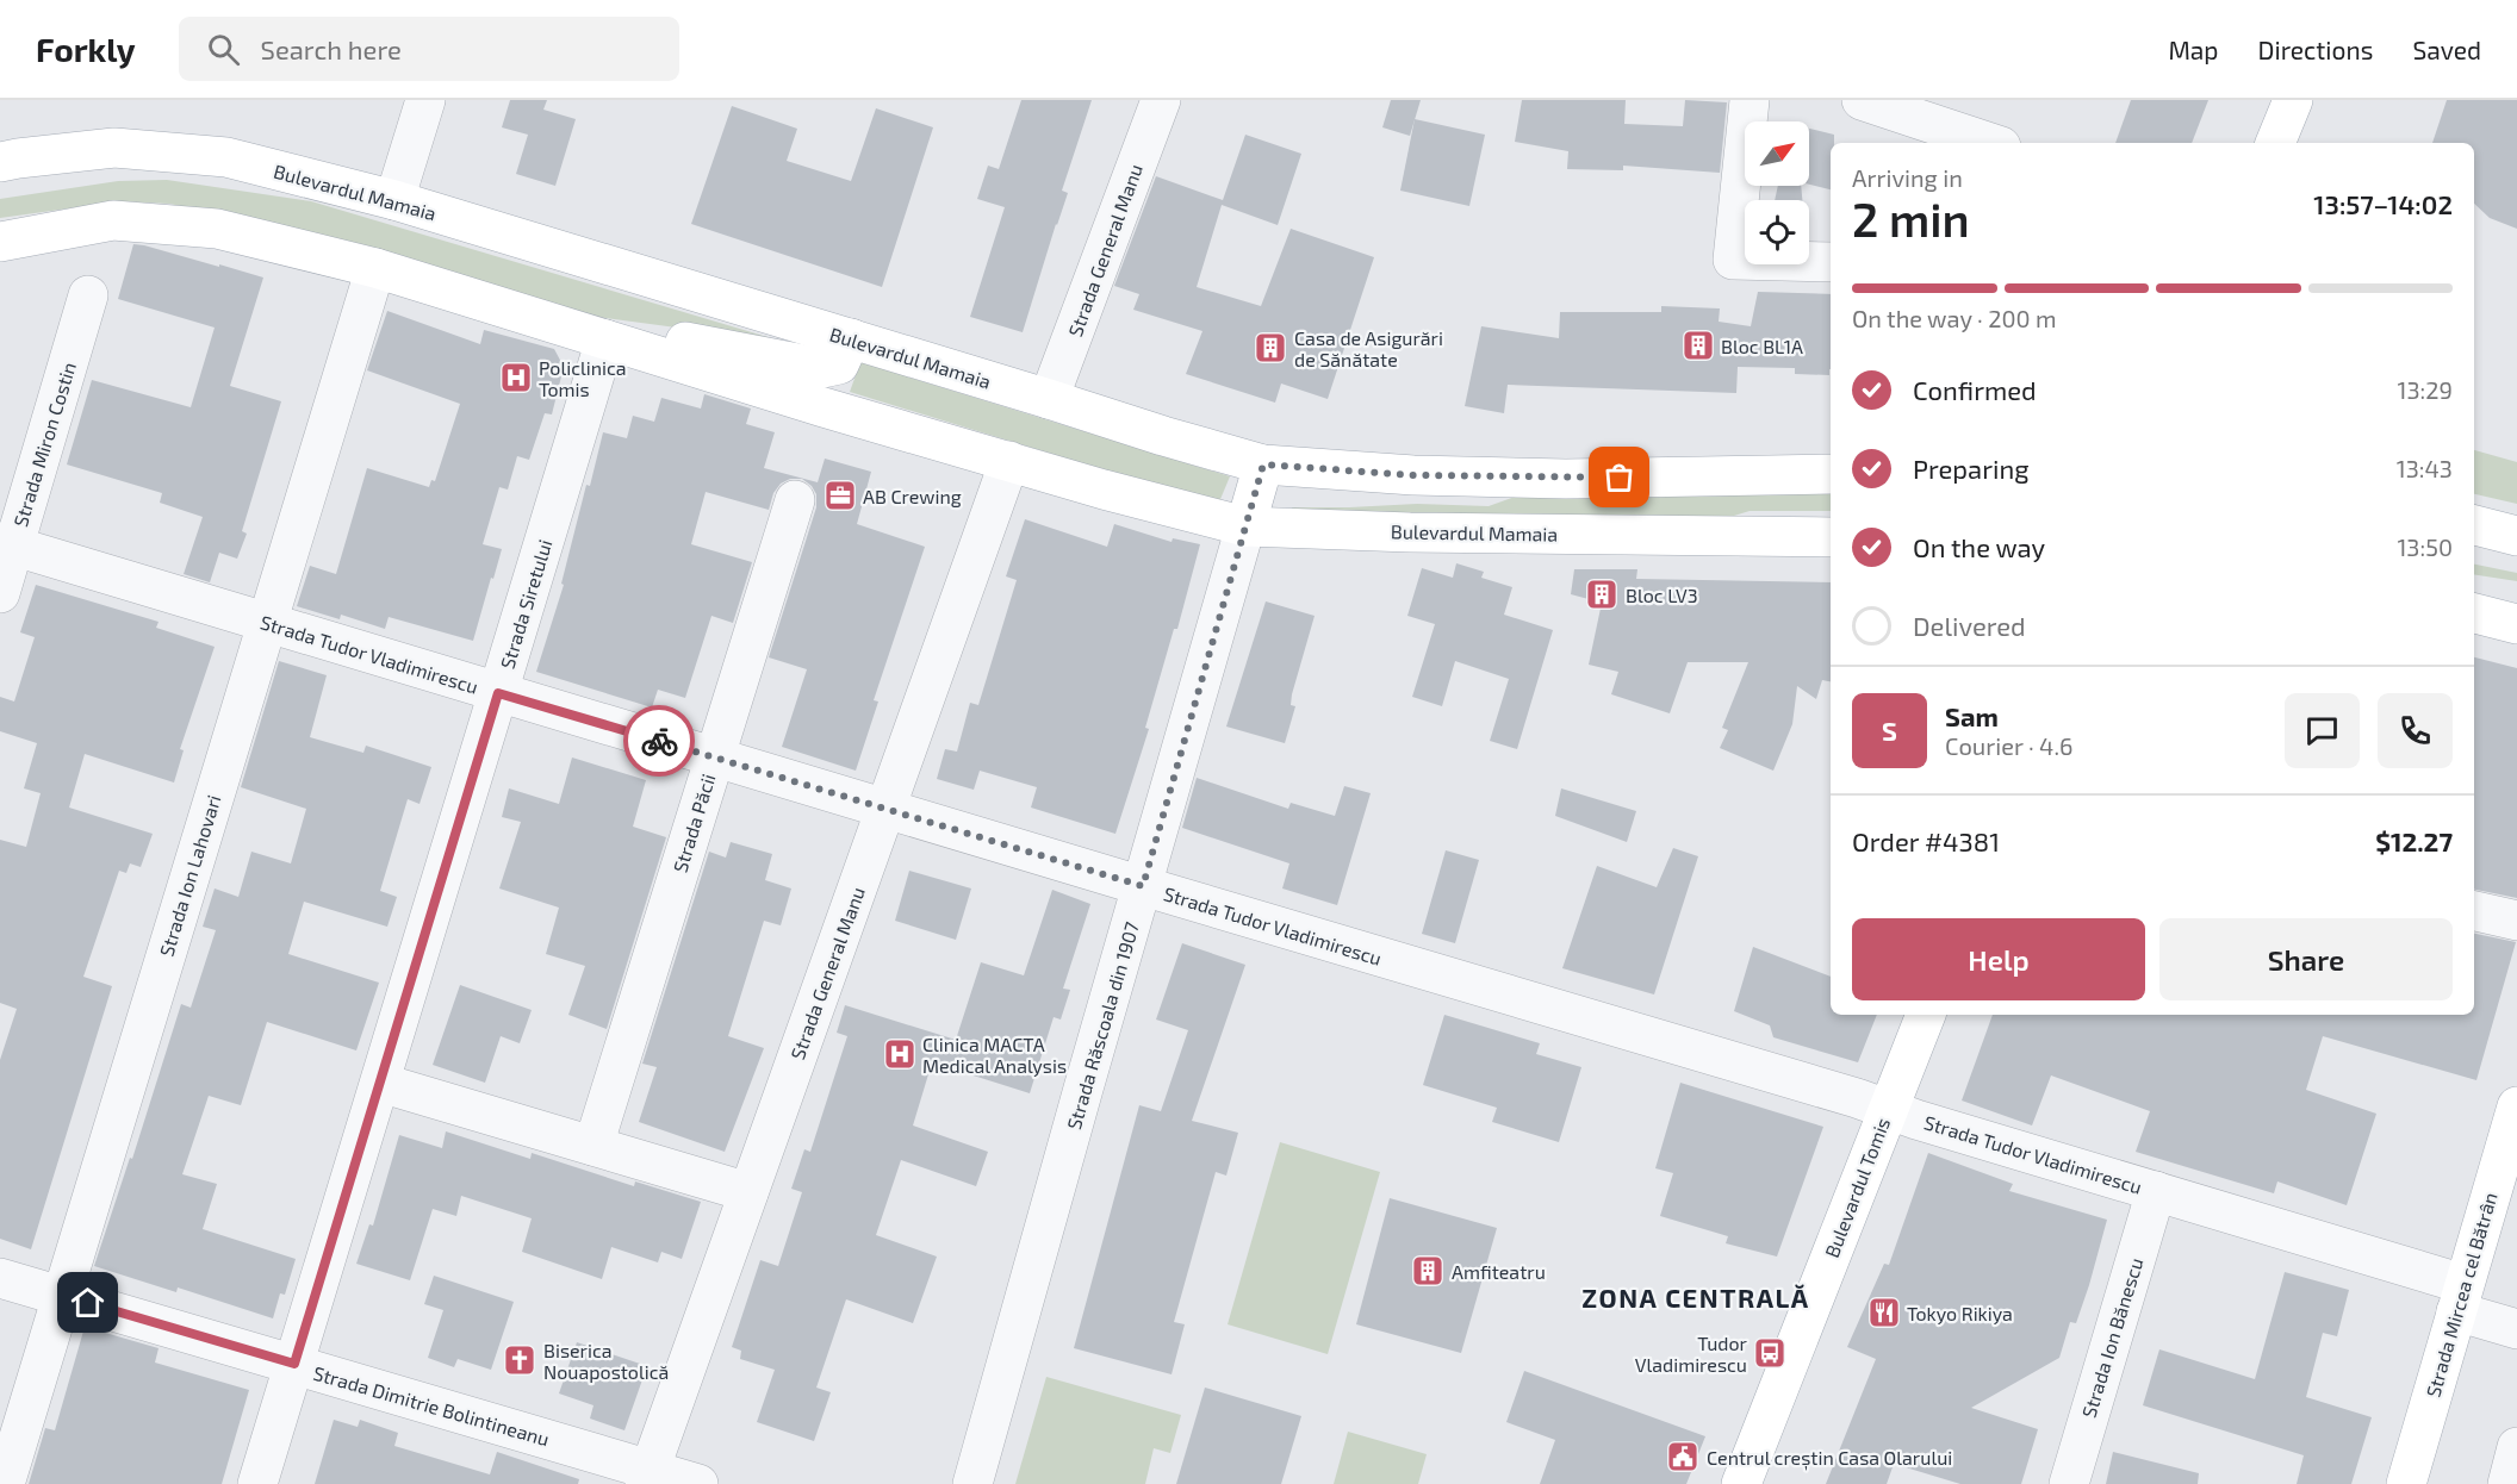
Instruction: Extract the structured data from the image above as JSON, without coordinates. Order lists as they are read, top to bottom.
{
  "streets": {
    "main road": ["Bulevardul Mamaia", "Bulevardul Tomis", "Strada Mircea cel Bătrân"],
    "street": [
      "Strada General Manu",
      "Strada Miron Costin",
      "Strada Siretului",
      "Strada Tudor Vladimirescu",
      "Strada Păcii",
      "Strada Ion Lahovari",
      "Strada Răscoala din 1907",
      "Strada Ion Bănescu",
      "Strada Dimitrie Bolintineanu"
    ]
  },
  "crossings": [
    ["Bulevardul Mamaia", "Strada General Manu"],
    ["Bulevardul Mamaia", "Strada Siretului"],
    ["Bulevardul Mamaia", "Strada Ion Lahovari"],
    ["Bulevardul Mamaia", "Strada Răscoala din 1907"],
    ["Strada General Manu", "Strada Tudor Vladimirescu"],
    ["Strada General Manu", "Strada Dimitrie Bolintineanu"],
    ["Strada Miron Costin", "Strada Tudor Vladimirescu"],
    ["Strada Siretului", "Strada Tudor Vladimirescu"],
    ["Strada Siretului", "Strada Dimitrie Bolintineanu"],
    ["Strada Tudor Vladimirescu", "Strada Păcii"],
    ["Strada Tudor Vladimirescu", "Strada Ion Lahovari"],
    ["Strada Tudor Vladimirescu", "Strada Răscoala din 1907"],
    ["Strada Tudor Vladimirescu", "Bulevardul Tomis"],
    ["Strada Tudor Vladimirescu", "Strada Mircea cel Bătrân"],
    ["Strada Tudor Vladimirescu", "Strada Ion Bănescu"],
    ["Strada Ion Lahovari", "Strada Dimitrie Bolintineanu"]
  ],
  "districts": ["ZONA CENTRALĂ"],
  "places": {
    "building": [
      "Bloc BL1A",
      "Casa de Asigurări de Sănătate",
      "Bloc LV3",
      "Amfiteatru"
    ],
    "hospital": ["Policlinica Tomis", "Clinica MACTA Medical Analysis"],
    "office": ["AB Crewing"],
    "restaurant": ["Tokyo Rikiya"],
    "bus stop": ["Tudor Vladimirescu"],
    "church": ["Biserica Nouapostolică"],
    "public building": ["Centrul creștin Casa Olarului"]
  },
  "north": "top right",
  "page": {
    "header": "Forkly",
    "search": "Search here",
    "nav": ["Map", "Directions", "Saved"],
    "heading": ["2 min", "Arriving in", "13:57–14:02"],
    "panel": [
      "Sam",
      "Courier · 4.6",
      "Order #4381",
      "$12.27"
    ],
    "bar": "On the way · 200 m",
    "list": [
      ["Confirmed", "13:29"],
      ["Preparing", "13:43"],
      ["On the way", "13:50"],
      "Delivered"
    ],
    "round": "S",
    "buttons": ["Help", "Share"]
  }
}
